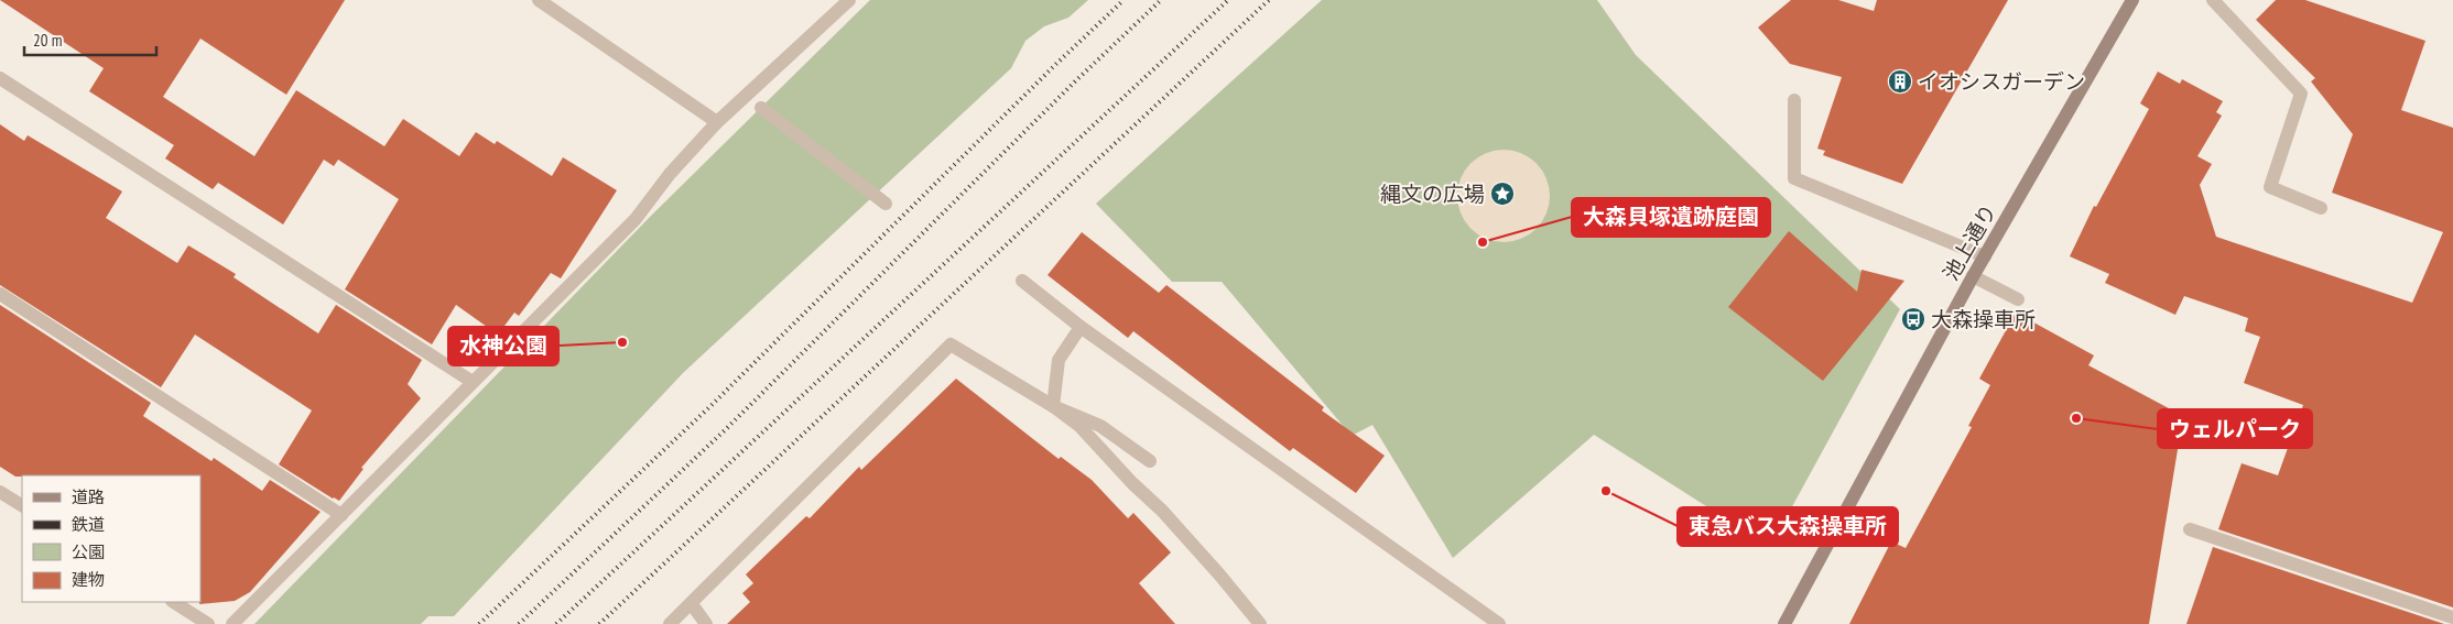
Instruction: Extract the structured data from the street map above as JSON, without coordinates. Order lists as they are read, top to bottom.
{
  "streets": {
    "main road": ["池上通り"]
  },
  "places": {
    "building": ["イオシスガーデン"],
    "place": ["縄文の広場"],
    "other": [
      "大森貝塚遺跡庭園",
      "水神公園",
      "ウェルパーク",
      "東急バス大森操車所"
    ],
    "bus stop": ["大森操車所"]
  },
  "legend": [
    "道路",
    "鉄道",
    "公園",
    "建物"
  ],
  "scale_bar": "20 m"
}
